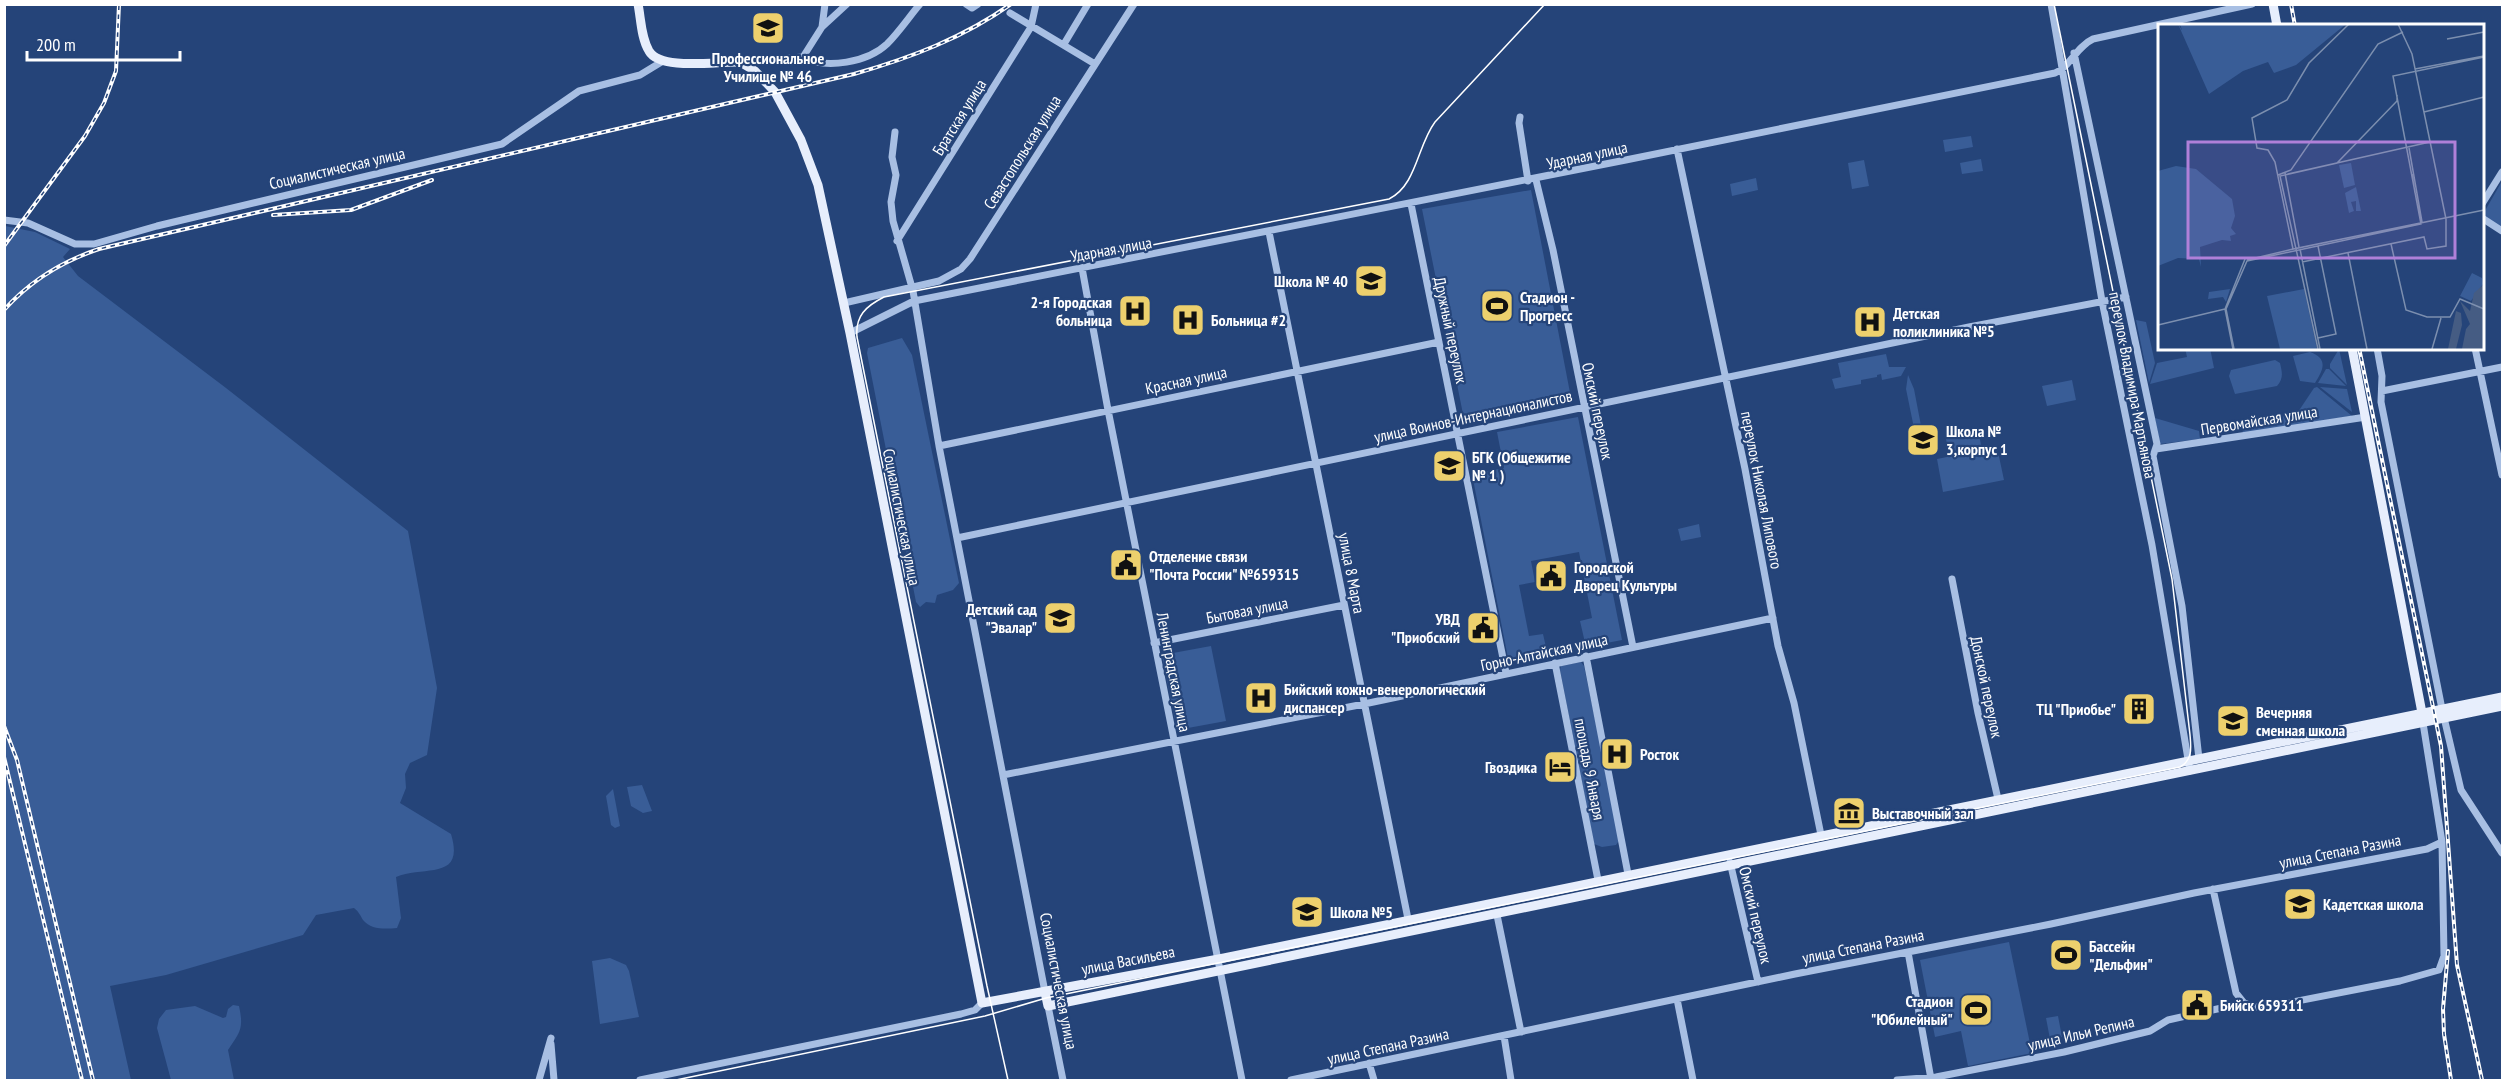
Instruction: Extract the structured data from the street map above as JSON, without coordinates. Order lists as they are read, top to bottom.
{
  "streets": {
    "main road": ["Социалистическая улица", "улица Васильева"],
    "street": [
      "Братская улица",
      "Севастопольская улица",
      "Ударная улица",
      "Дружный переулок",
      "Красная улица",
      "переулок Владимира Мартьянова",
      "Омский переулок",
      "улица Воинов-Интернационалистов",
      "Первомайская улица",
      "переулок Николая Липового",
      "улица 8 Марта",
      "Бытовая улица",
      "Горно-Алтайская улица",
      "Ленинградская улица",
      "Донской переулок",
      "площадь 9 Января",
      "улица Степана Разина",
      "улица Ильи Репина"
    ]
  },
  "crossings": [
    ["Братская улица", "Социалистическая улица"],
    ["Севастопольская улица", "Социалистическая улица"],
    ["Ударная улица", "Социалистическая улица"],
    ["Ударная улица", "Дружный переулок"],
    ["Ударная улица", "переулок Владимира Мартьянова"],
    ["Ударная улица", "Омский переулок"],
    ["Ударная улица", "переулок Николая Липового"],
    ["Ударная улица", "улица 8 Марта"],
    ["Ударная улица", "Ленинградская улица"],
    ["Социалистическая улица", "Красная улица"],
    ["Социалистическая улица", "улица Воинов-Интернационалистов"],
    ["Социалистическая улица", "Горно-Алтайская улица"],
    ["Социалистическая улица", "улица Васильева"],
    ["Дружный переулок", "Красная улица"],
    ["Дружный переулок", "улица Воинов-Интернационалистов"],
    ["Дружный переулок", "Горно-Алтайская улица"],
    ["Красная улица", "улица 8 Марта"],
    ["Красная улица", "Ленинградская улица"],
    ["переулок Владимира Мартьянова", "улица Воинов-Интернационалистов"],
    ["переулок Владимира Мартьянова", "улица Васильева"],
    ["Омский переулок", "улица Воинов-Интернационалистов"],
    ["Омский переулок", "Горно-Алтайская улица"],
    ["Омский переулок", "улица Степана Разина"],
    ["Омский переулок", "улица Васильева"],
    ["улица Воинов-Интернационалистов", "переулок Николая Липового"],
    ["улица Воинов-Интернационалистов", "улица 8 Марта"],
    ["улица Воинов-Интернационалистов", "Ленинградская улица"],
    ["переулок Николая Липового", "Горно-Алтайская улица"],
    ["переулок Николая Липового", "улица Васильева"],
    ["улица 8 Марта", "Бытовая улица"],
    ["улица 8 Марта", "Горно-Алтайская улица"],
    ["улица 8 Марта", "улица Васильева"],
    ["Бытовая улица", "Ленинградская улица"],
    ["Горно-Алтайская улица", "Ленинградская улица"],
    ["Горно-Алтайская улица", "площадь 9 Января"],
    ["Ленинградская улица", "улица Васильева"],
    ["Донской переулок", "улица Васильева"],
    ["площадь 9 Января", "улица Васильева"],
    ["улица Степана Разина", "улица Ильи Репина"]
  ],
  "places": {
    "school or university": [
      "Профессиональное Училище № 46",
      "Школа № 40",
      "Школа № 3,корпус 1",
      "БГК (Общежитие № 1 )",
      "Детский сад \"Эвалар\"",
      "Вечерняя сменная школа",
      "Кадетская школа",
      "Школа №5"
    ],
    "sports": ["Стадион - Прогресс", "Бассейн \"Дельфин\"", "Стадион \"Юбилейный\""],
    "hospital": [
      "2-я Городская больница",
      "Больница #2",
      "Детская поликлиника №5",
      "Бийский кожно-венерологический диспансер",
      "Росток"
    ],
    "public building": [
      "Отделение связи \"Почта России\" №659315",
      "Городской Дворец Культуры",
      "УВД \"Приобский",
      "Бийск 659311"
    ],
    "building": ["ТЦ \"Приобье\""],
    "hotel": ["Гвоздика"],
    "museum": ["Выставочный зал"]
  },
  "scale_bar": "200 m"
}
